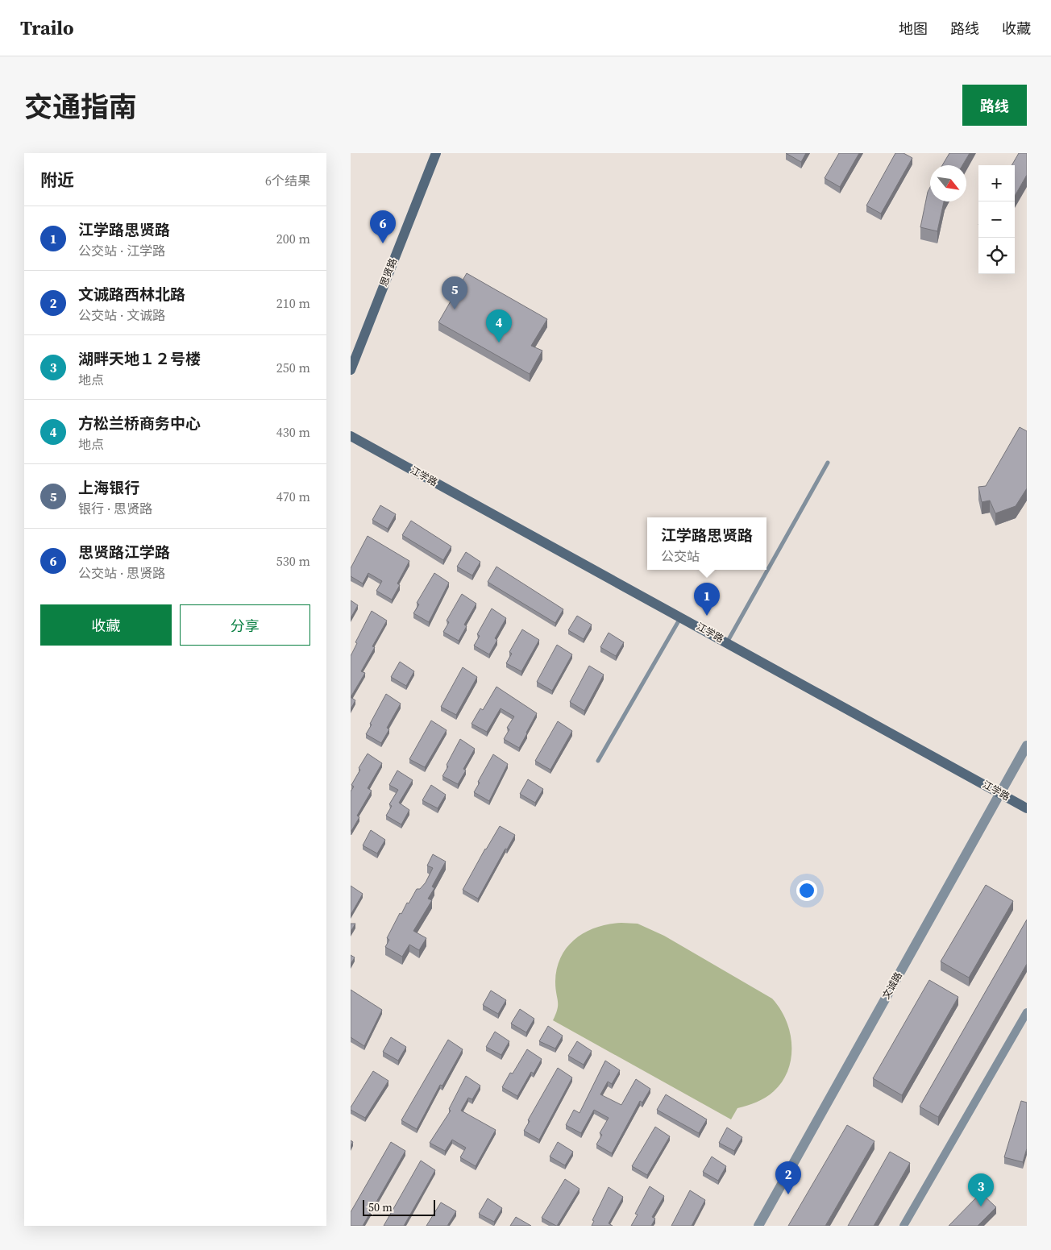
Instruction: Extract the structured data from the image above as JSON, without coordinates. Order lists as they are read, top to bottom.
{
  "streets": {
    "main road": ["思贤路", "江学路"],
    "street": ["文诚路"]
  },
  "crossings": [
    ["江学路", "文诚路"]
  ],
  "scale_bar": "50 m",
  "north": "bottom right",
  "page": {
    "header": "Trailo",
    "nav": ["地图", "路线", "收藏"],
    "title": "交通指南",
    "buttons": [
      "路线",
      ["收藏", "分享"]
    ],
    "heading": ["附近", "6个结果"],
    "map_buttons": ["+", "−"],
    "list": [
      {
        "mark": "1",
        "name": "江学路思贤路",
        "note": "公交站 · 江学路",
        "value": "200 m"
      },
      {
        "mark": "2",
        "name": "文诚路西林北路",
        "note": "公交站 · 文诚路",
        "value": "210 m"
      },
      {
        "mark": "3",
        "name": "湖畔天地１２号楼",
        "note": "地点",
        "value": "250 m"
      },
      {
        "mark": "4",
        "name": "方松兰桥商务中心",
        "note": "地点",
        "value": "430 m"
      },
      {
        "mark": "5",
        "name": "上海银行",
        "note": "银行 · 思贤路",
        "value": "470 m"
      },
      {
        "mark": "6",
        "name": "思贤路江学路",
        "note": "公交站 · 思贤路",
        "value": "530 m"
      }
    ],
    "pins": [
      "6",
      "5",
      "4",
      "1",
      "2",
      "3"
    ],
    "popup": ["江学路思贤路", "公交站"],
    "scale": "50 m"
  }
}
